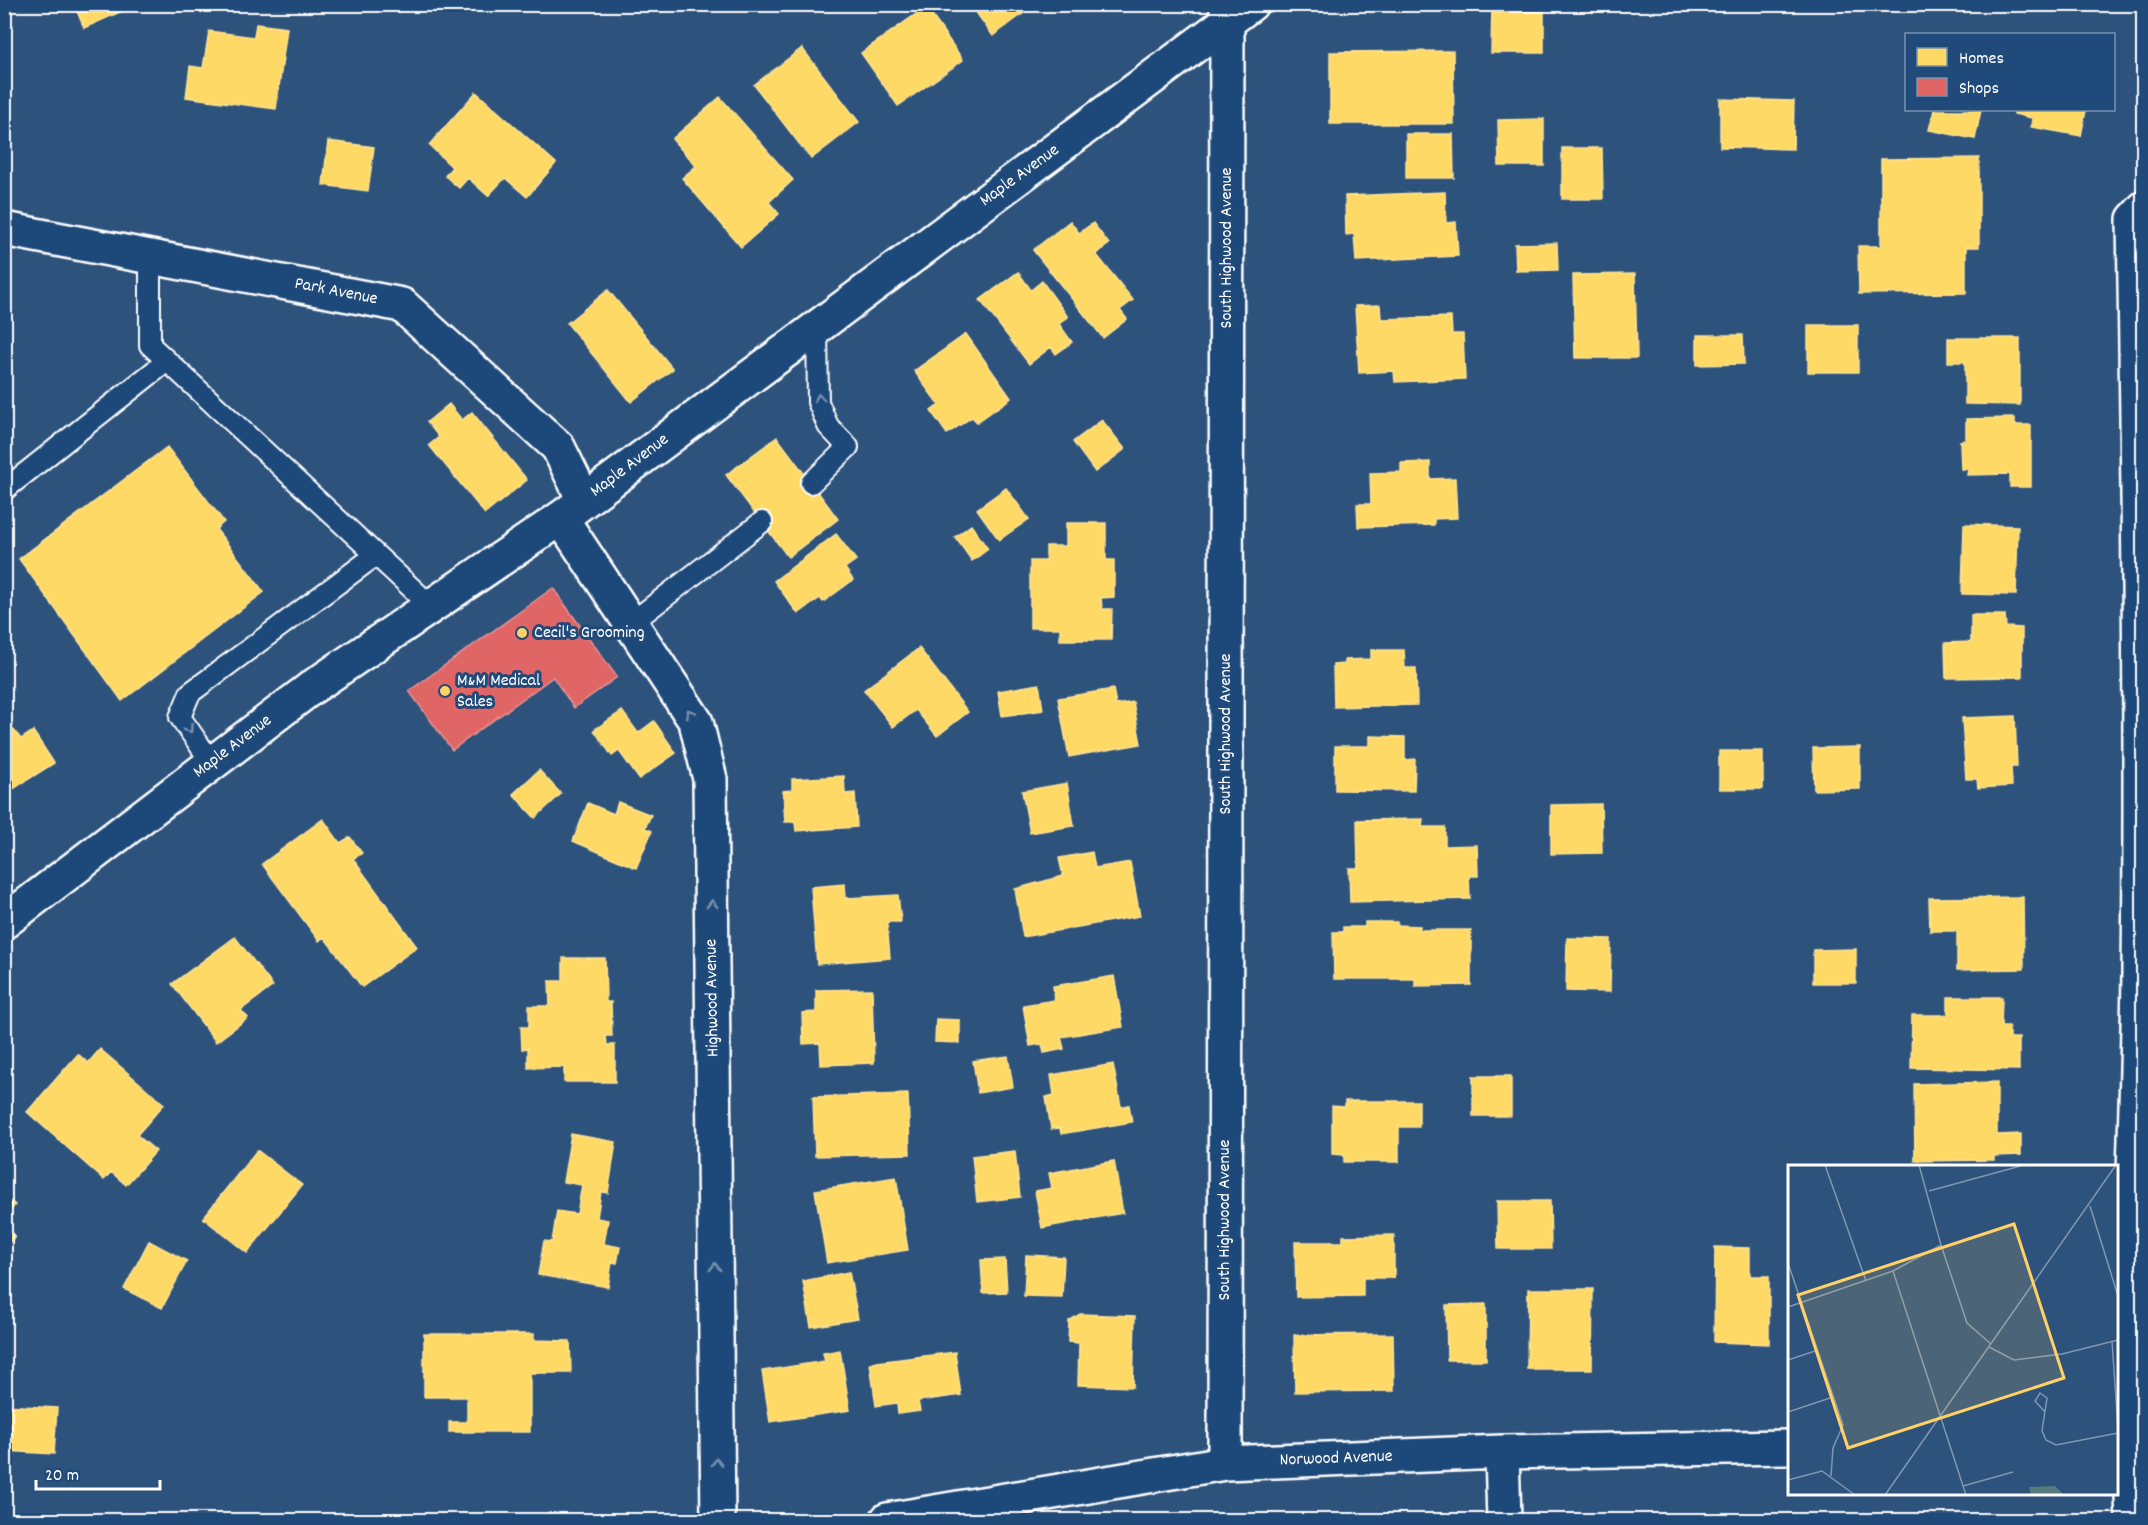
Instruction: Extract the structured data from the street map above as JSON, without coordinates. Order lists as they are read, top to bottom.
{
  "streets": {
    "street": [
      "Maple Avenue",
      "South Highwood Avenue",
      "Park Avenue",
      "Highwood Avenue",
      "Norwood Avenue"
    ]
  },
  "crossings": [
    ["Maple Avenue", "South Highwood Avenue"],
    ["Maple Avenue", "Park Avenue"],
    ["Maple Avenue", "Highwood Avenue"],
    ["South Highwood Avenue", "Norwood Avenue"],
    ["Park Avenue", "Highwood Avenue"]
  ],
  "one_way": ["Highwood Avenue"],
  "places": ["Cecil's Grooming", "M&M Medical Sales"],
  "legend": ["Homes", "Shops"],
  "scale_bar": "20 m"
}
